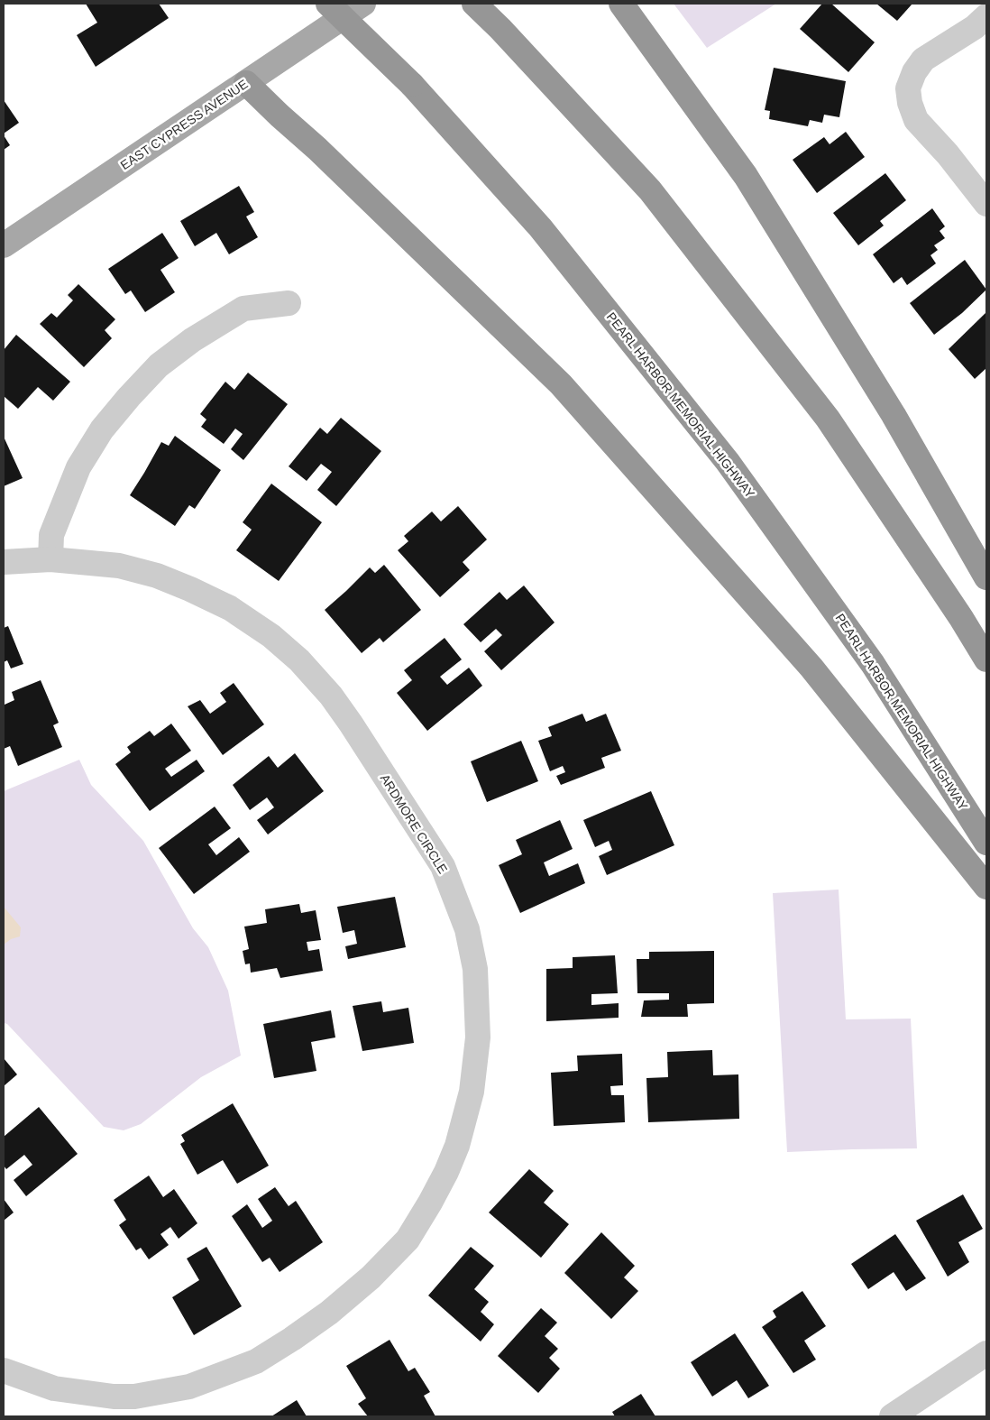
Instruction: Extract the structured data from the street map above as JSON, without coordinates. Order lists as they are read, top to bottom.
{
  "streets": {
    "highway": ["PEARL HARBOR MEMORIAL HIGHWAY"],
    "main road": ["EAST CYPRESS AVENUE"],
    "street": ["ARDMORE CIRCLE"]
  }
}
